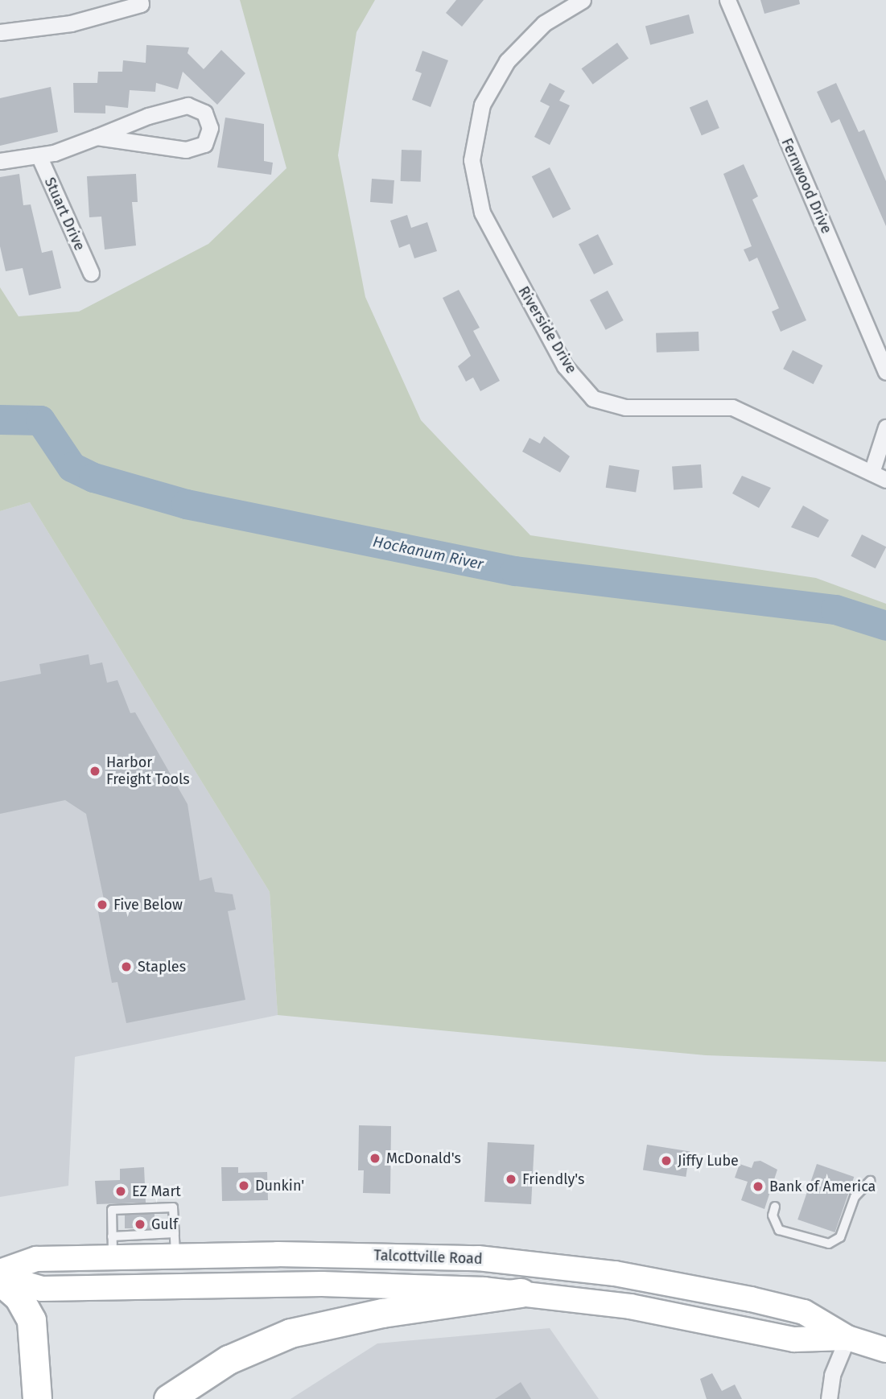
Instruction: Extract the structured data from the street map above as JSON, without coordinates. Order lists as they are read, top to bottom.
{
  "streets": {
    "main road": ["Talcottville Road"],
    "street": ["Fernwood Drive", "Stuart Drive", "Riverside Drive"]
  },
  "water": ["Hockanum River"],
  "places": [
    "Harbor Freight Tools",
    "Five Below",
    "Staples",
    "McDonald's",
    "Jiffy Lube",
    "Friendly's",
    "Dunkin'",
    "Bank of America",
    "EZ Mart",
    "Gulf"
  ]
}
